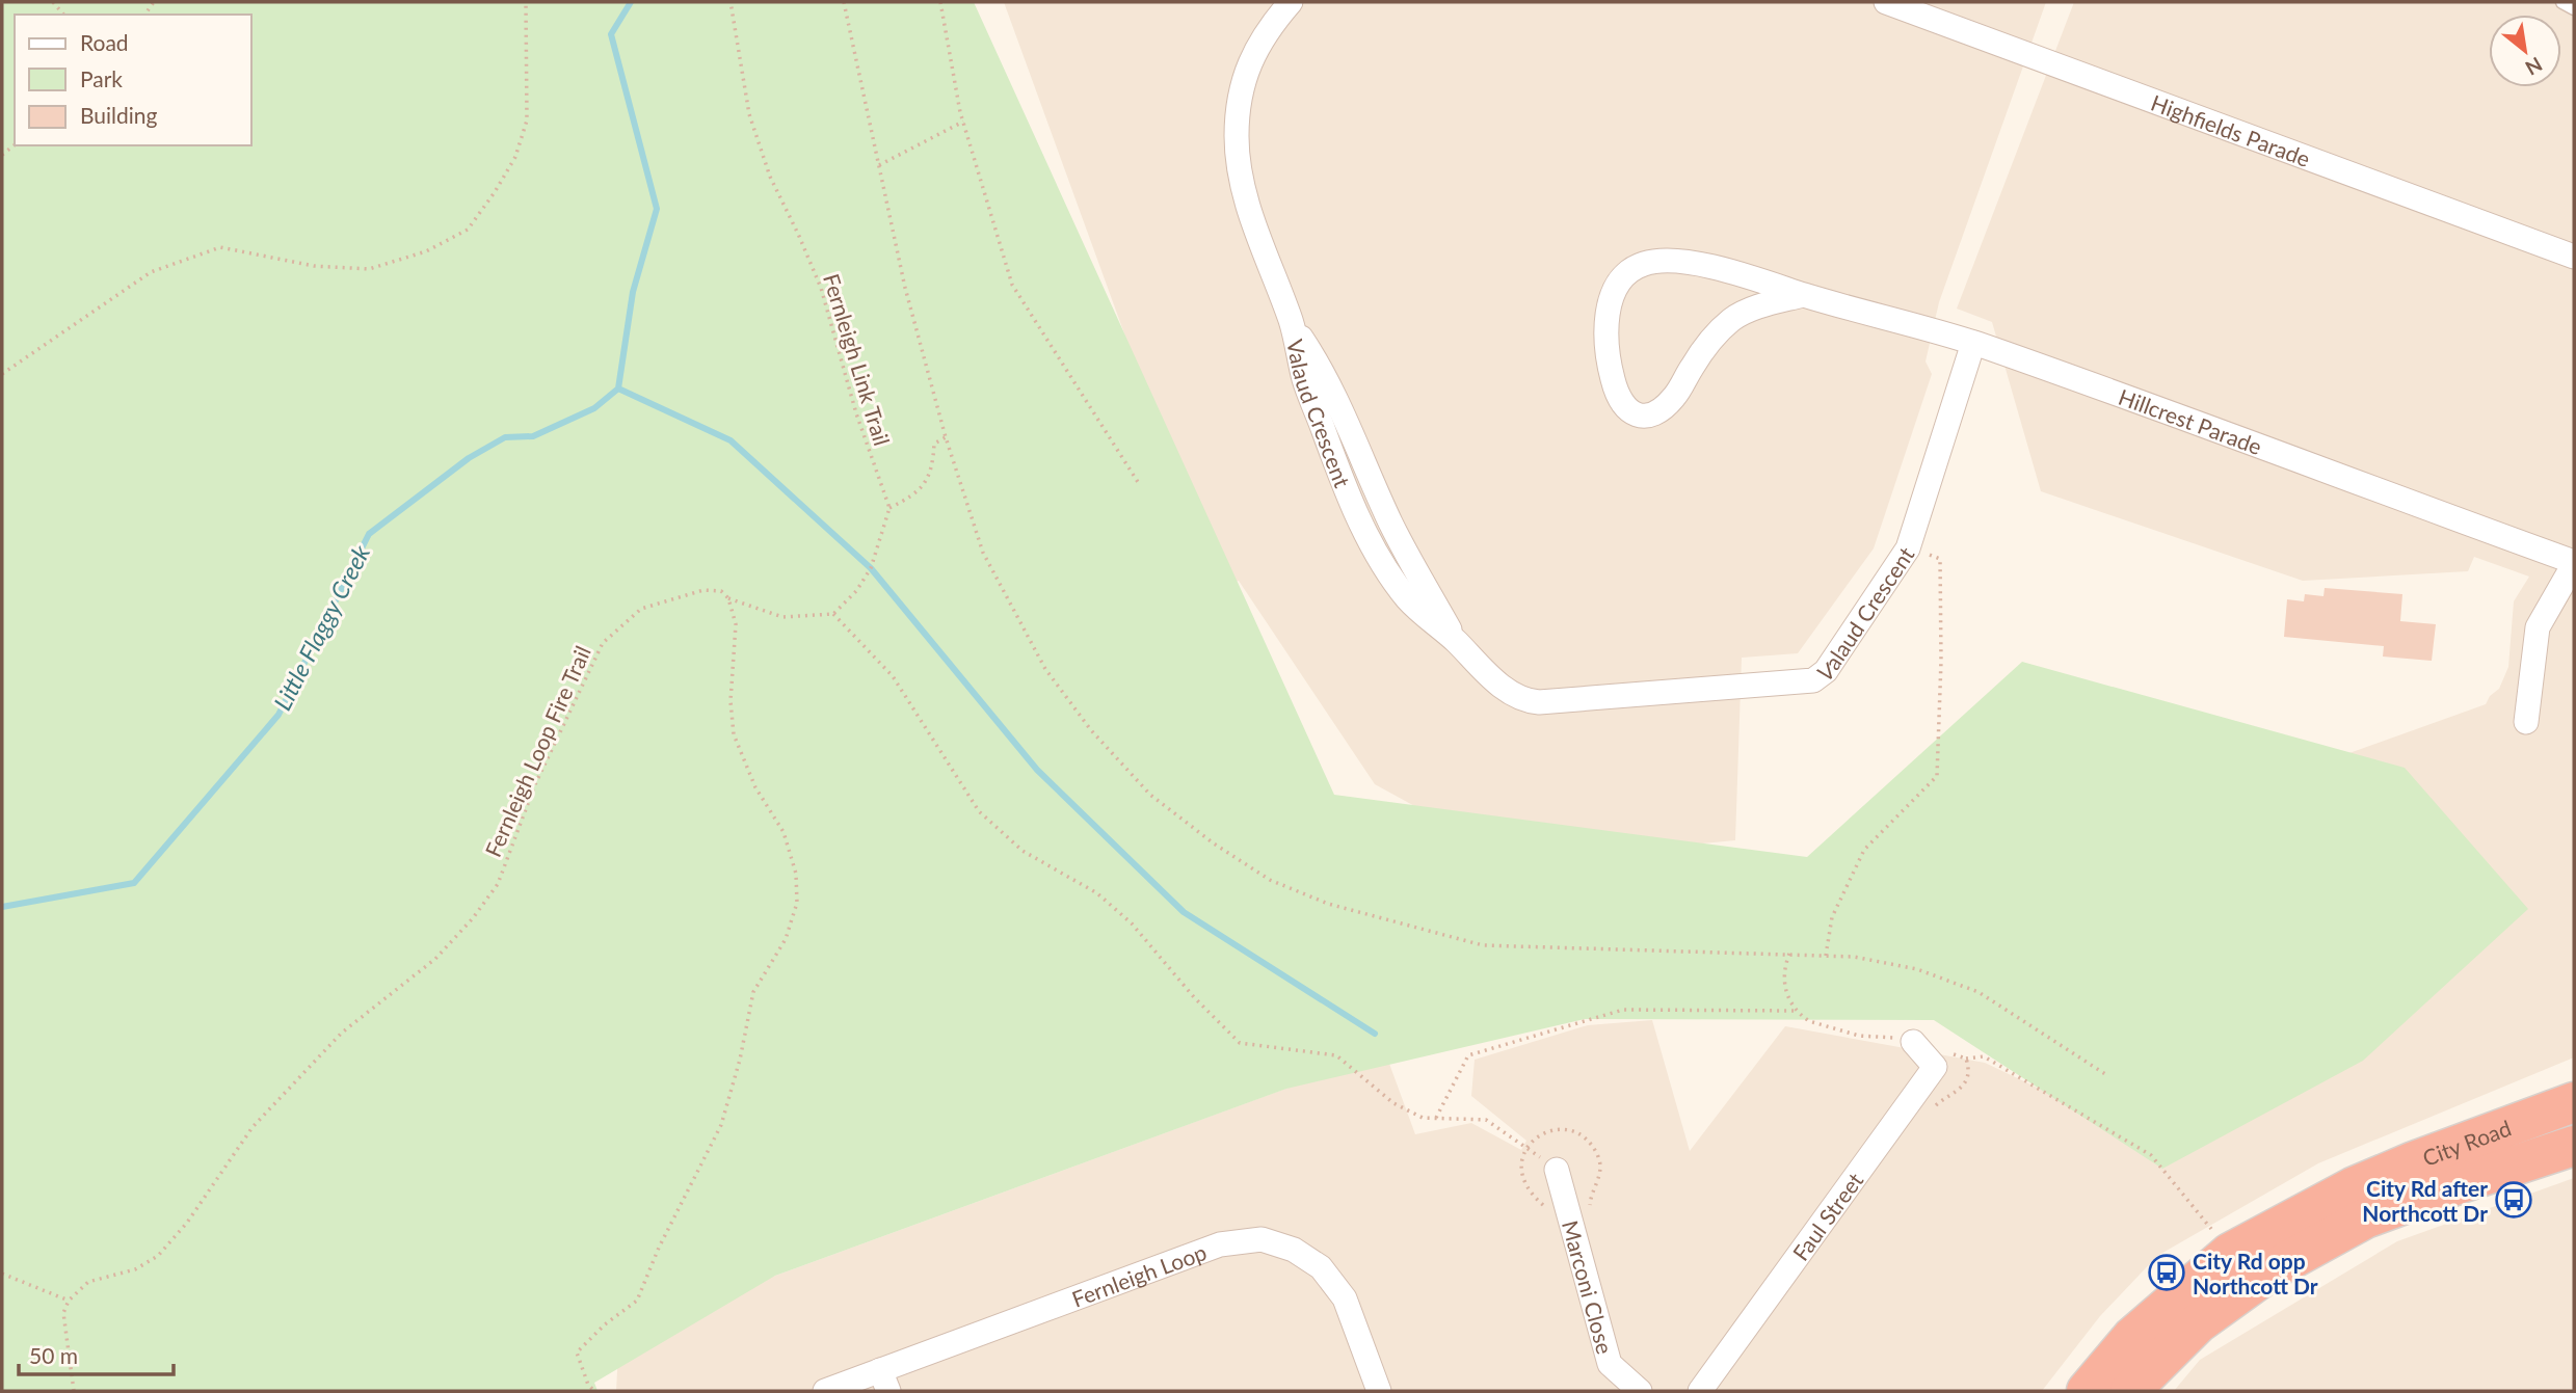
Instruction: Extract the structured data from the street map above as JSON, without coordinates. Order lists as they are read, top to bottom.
{
  "streets": {
    "highway": ["City Road"],
    "street": [
      "Highfields Parade",
      "Valaud Crescent",
      "Hillcrest Parade",
      "Faul Street",
      "Fernleigh Loop",
      "Marconi Close"
    ],
    "path": ["Fernleigh Link Trail", "Fernleigh Loop Fire Trail"]
  },
  "crossings": [
    ["Valaud Crescent", "Hillcrest Parade"]
  ],
  "water": ["Little Flaggy Creek"],
  "places": {
    "bus stop": ["City Rd after Northcott Dr", "City Rd opp Northcott Dr"]
  },
  "legend": ["Road", "Park", "Building"],
  "scale_bar": "50 m",
  "north": "bottom right"
}
